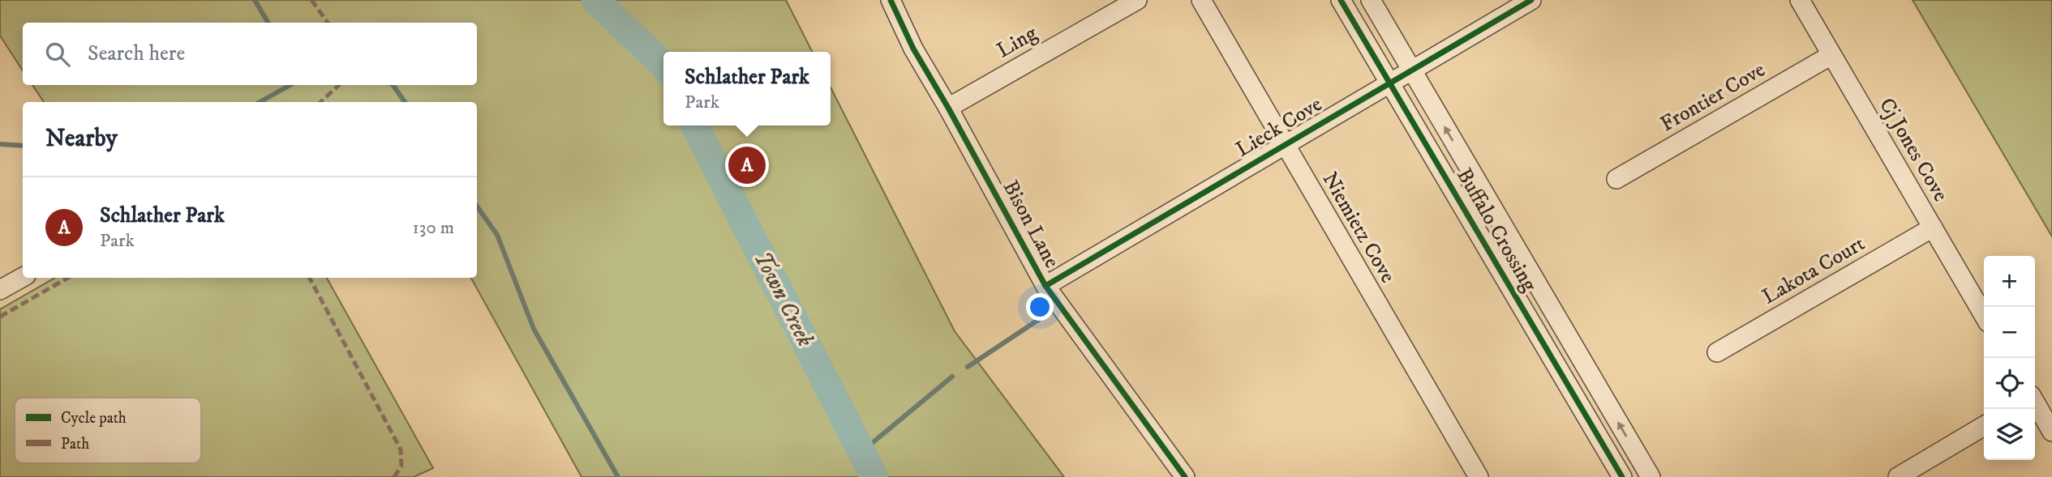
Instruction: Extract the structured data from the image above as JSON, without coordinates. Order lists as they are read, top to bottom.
{
  "streets": {
    "street": [
      "Ling",
      "Frontier Cove",
      "Lieck Cove",
      "Cj Jones Cove",
      "Bison Lane",
      "Niemietz Cove",
      "Buffalo Crossing",
      "Lakota Court"
    ]
  },
  "crossings": [
    ["Ling", "Bison Lane"],
    ["Frontier Cove", "Cj Jones Cove"],
    ["Lieck Cove", "Bison Lane"],
    ["Lieck Cove", "Niemietz Cove"],
    ["Lieck Cove", "Buffalo Crossing"],
    ["Cj Jones Cove", "Lakota Court"]
  ],
  "water": ["Town Creek"],
  "legend": ["Cycle path", "Path"],
  "page": {
    "search": "Search here",
    "popup": ["Schlather Park", "Park"],
    "heading": "Nearby",
    "pins": "A",
    "list": [
      {
        "mark": "A",
        "name": "Schlather Park",
        "note": "Park",
        "value": "130 m"
      }
    ],
    "map_buttons": ["+", "−"]
  }
}
